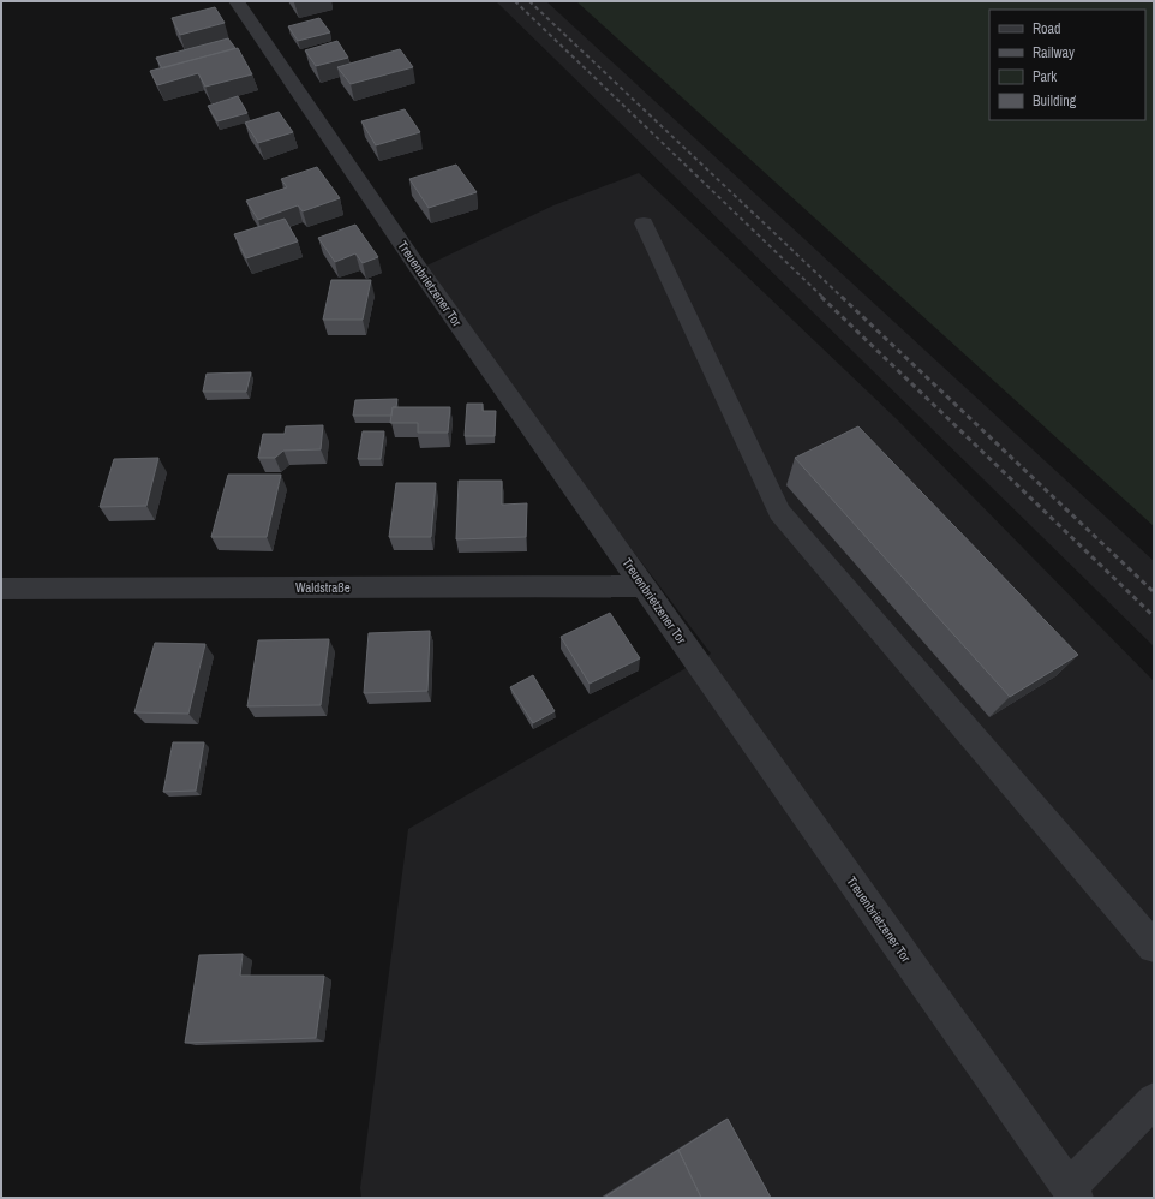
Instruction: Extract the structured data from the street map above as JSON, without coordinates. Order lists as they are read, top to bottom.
{
  "streets": {
    "street": ["Treuenbrietzener Tor", "Waldstraße"]
  },
  "crossings": [
    ["Treuenbrietzener Tor", "Waldstraße"]
  ],
  "legend": [
    "Road",
    "Railway",
    "Park",
    "Building"
  ]
}
